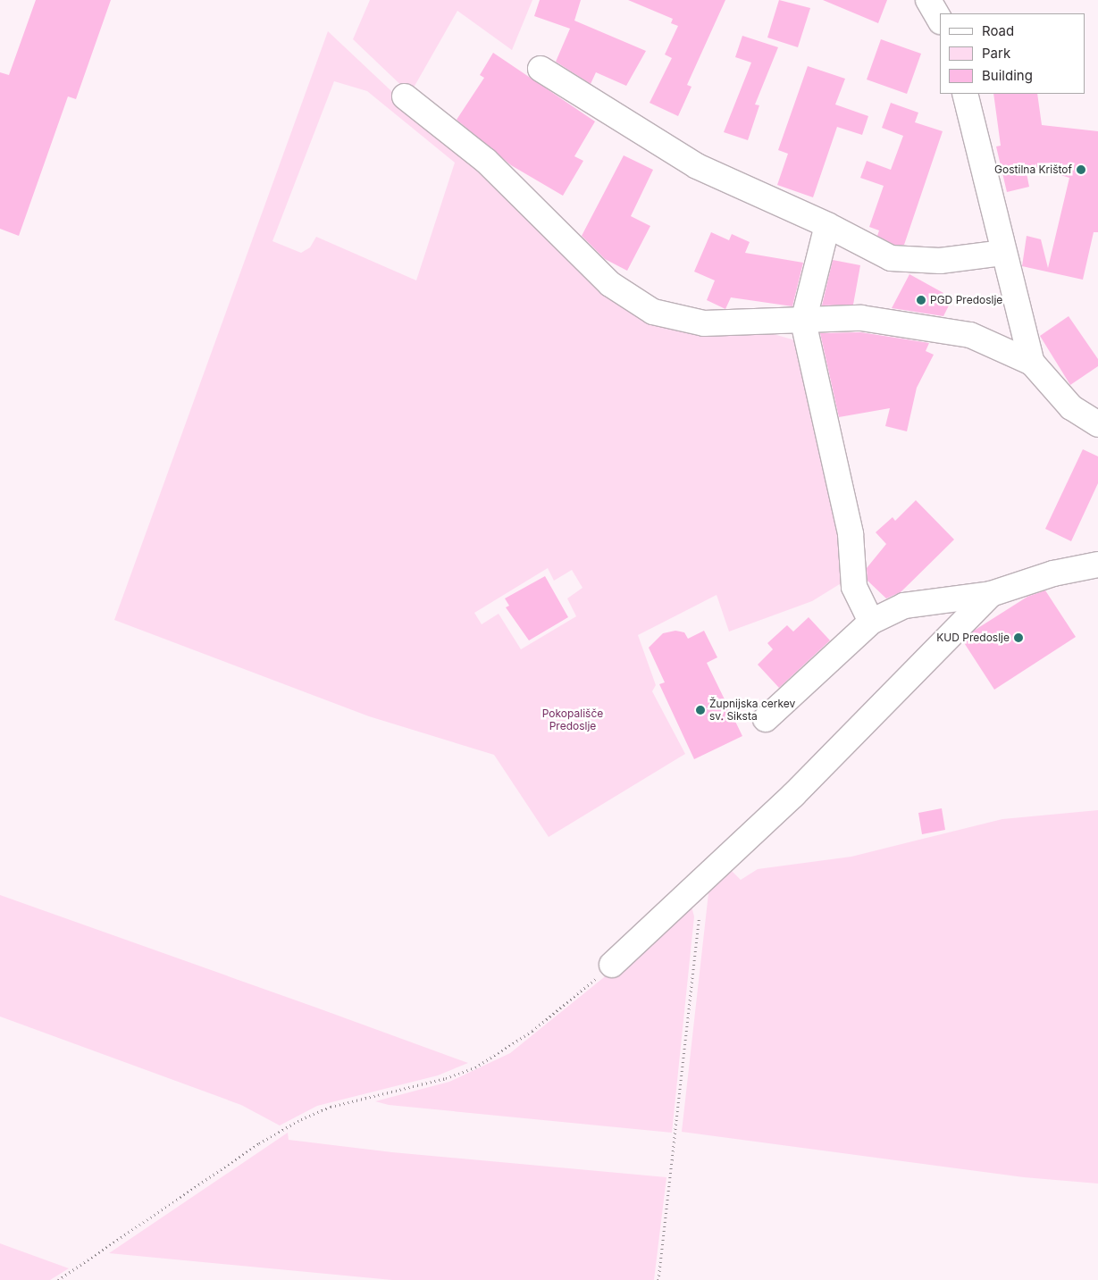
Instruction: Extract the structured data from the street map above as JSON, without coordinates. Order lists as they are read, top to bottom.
{
  "parks": ["Pokopališče Predoslje"],
  "places": [
    "Gostilna Krištof",
    "PGD Predoslje",
    "KUD Predoslje",
    "Župnijska cerkev sv. Siksta"
  ],
  "legend": ["Road", "Park", "Building"]
}
